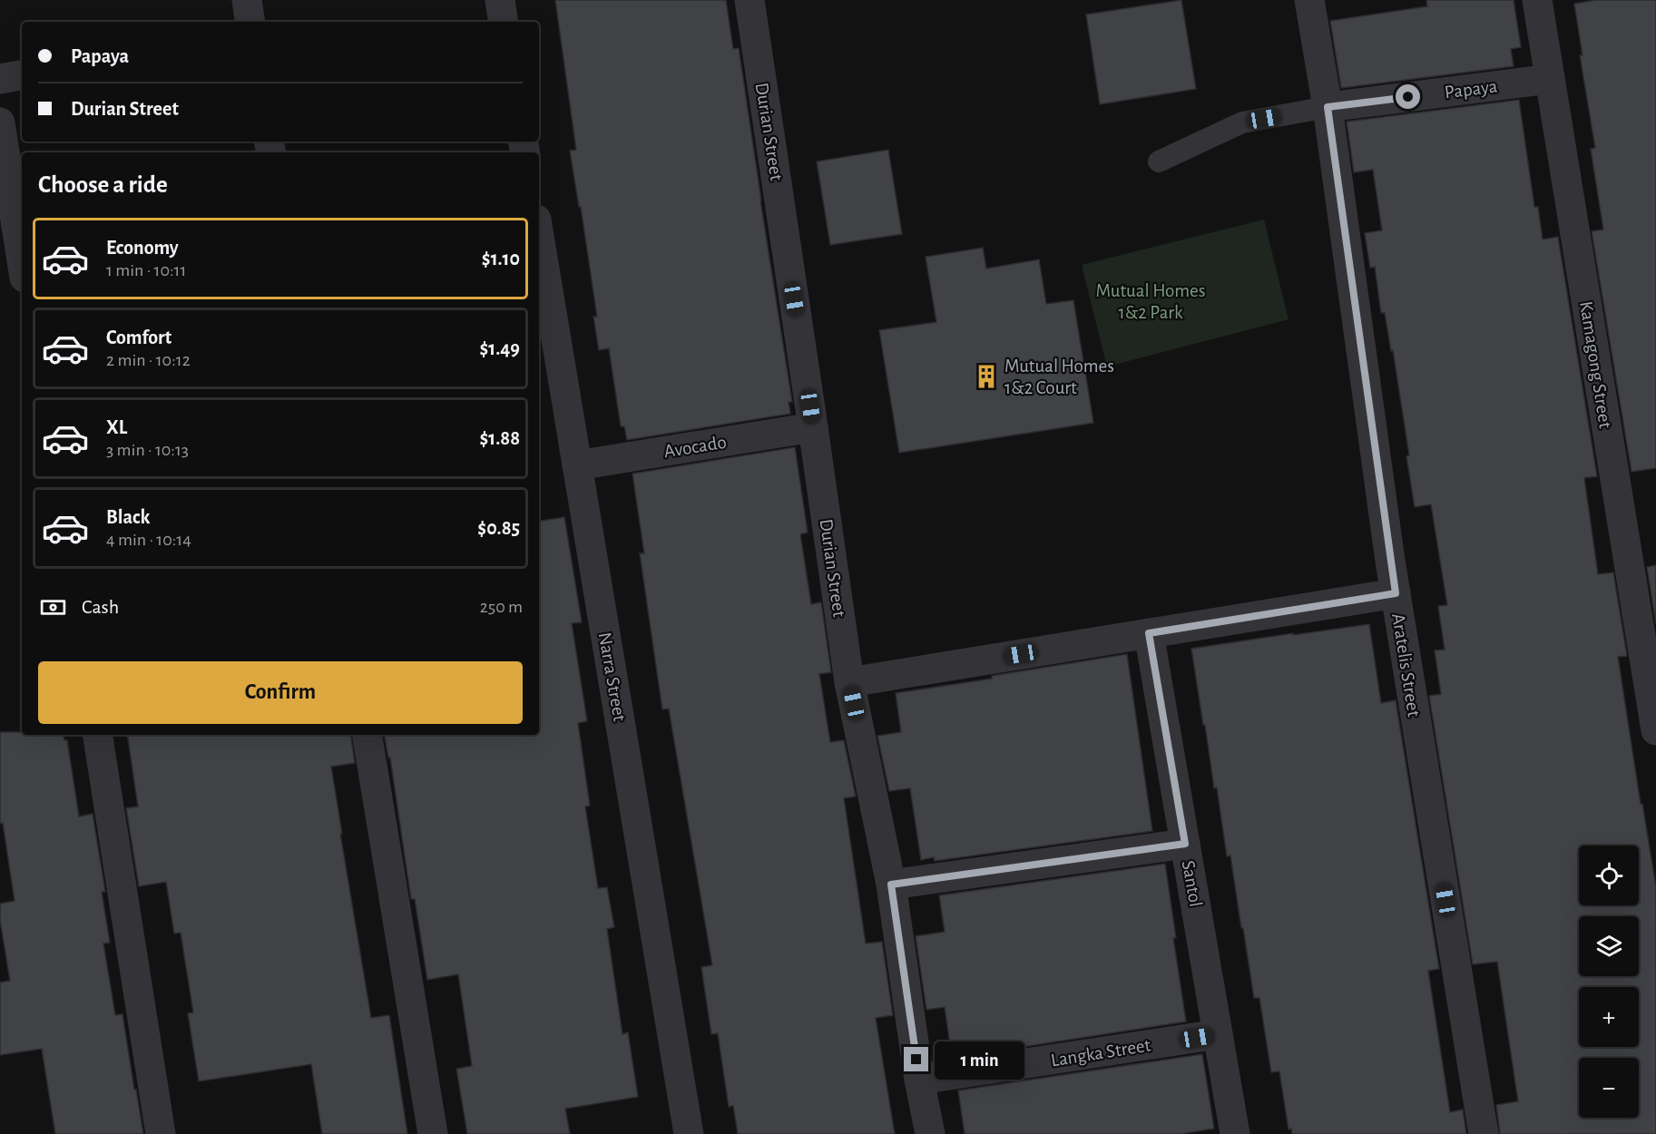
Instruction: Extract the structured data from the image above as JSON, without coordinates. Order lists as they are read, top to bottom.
{
  "streets": {
    "street": [
      "Papaya",
      "Durian Street",
      "Kamagong Street",
      "Avocado",
      "Aratelis Street",
      "Narra Street",
      "Santol",
      "Langka Street"
    ]
  },
  "crossings": [
    ["Papaya", "Kamagong Street"],
    ["Papaya", "Aratelis Street"],
    ["Durian Street", "Avocado"],
    ["Durian Street", "Langka Street"],
    ["Avocado", "Narra Street"],
    ["Santol", "Langka Street"]
  ],
  "parks": ["Mutual Homes 1&2 Park"],
  "places": {
    "building": ["Mutual Homes 1&2 Court"]
  },
  "page": {
    "banner": ["Papaya", "Durian Street"],
    "heading": "Choose a ride",
    "list": [
      {
        "name": "Economy",
        "note": "1 min · 10:11",
        "value": "$1.10"
      },
      {
        "name": "Comfort",
        "note": "2 min · 10:12",
        "value": "$1.49"
      },
      {
        "name": "XL",
        "note": "3 min · 10:13",
        "value": "$1.88"
      },
      {
        "name": "Black",
        "note": "4 min · 10:14",
        "value": "$0.85"
      }
    ],
    "pay": ["Cash", "250 m"],
    "buttons": "Confirm",
    "map_buttons": ["+", "−"],
    "bubble": "1 min"
  }
}
